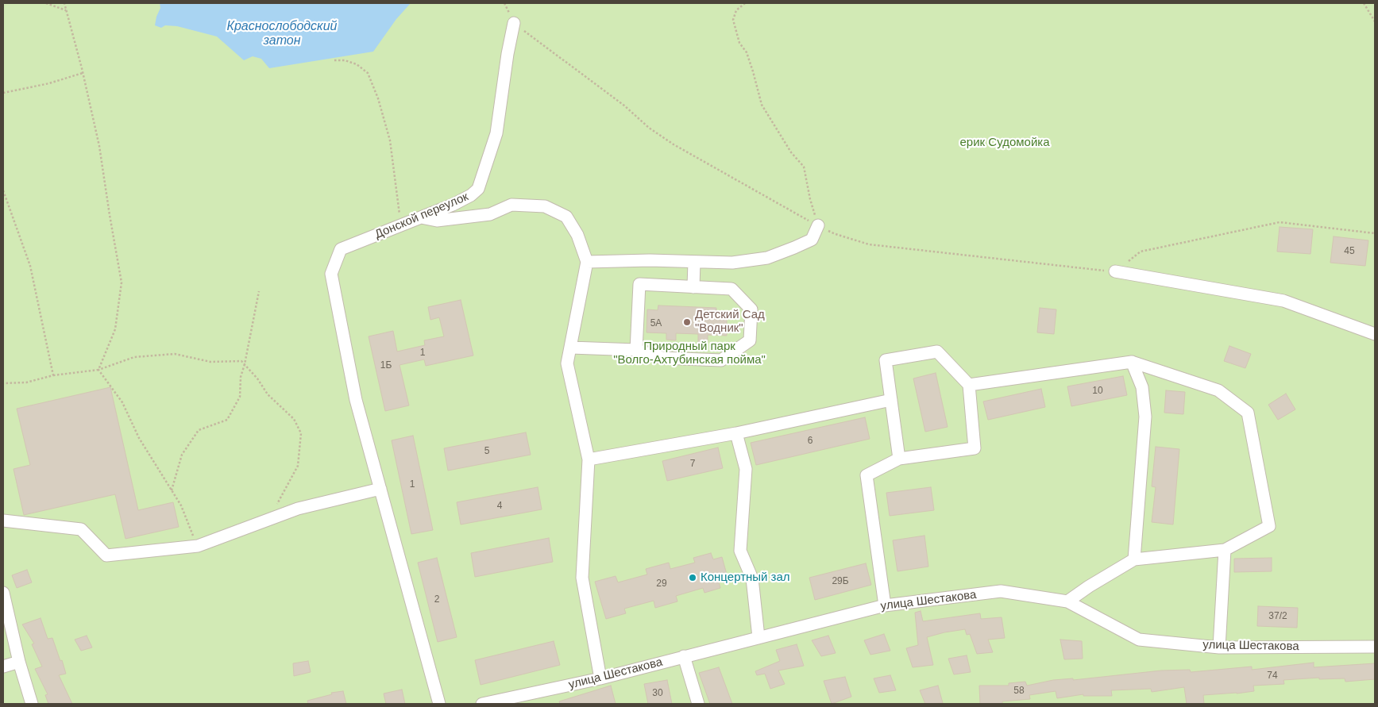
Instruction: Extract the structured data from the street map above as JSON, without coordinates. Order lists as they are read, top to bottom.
{
  "streets": {
    "street": ["Донской переулок", "улица Шестакова"]
  },
  "water": ["Краснослободский затон"],
  "parks": ["ерик Судомойка", "Природный парк \"Волго-Ахтубинская пойма\""],
  "places": ["Детский Сад \"Водник\"", "Концертный зал"],
  "house_numbers": [
    "45",
    "5А",
    "1",
    "1Б",
    "10",
    "6",
    "5",
    "7",
    "1",
    "4",
    "29Б",
    "29",
    "2",
    "37/2",
    "74",
    "58",
    "30"
  ]
}
